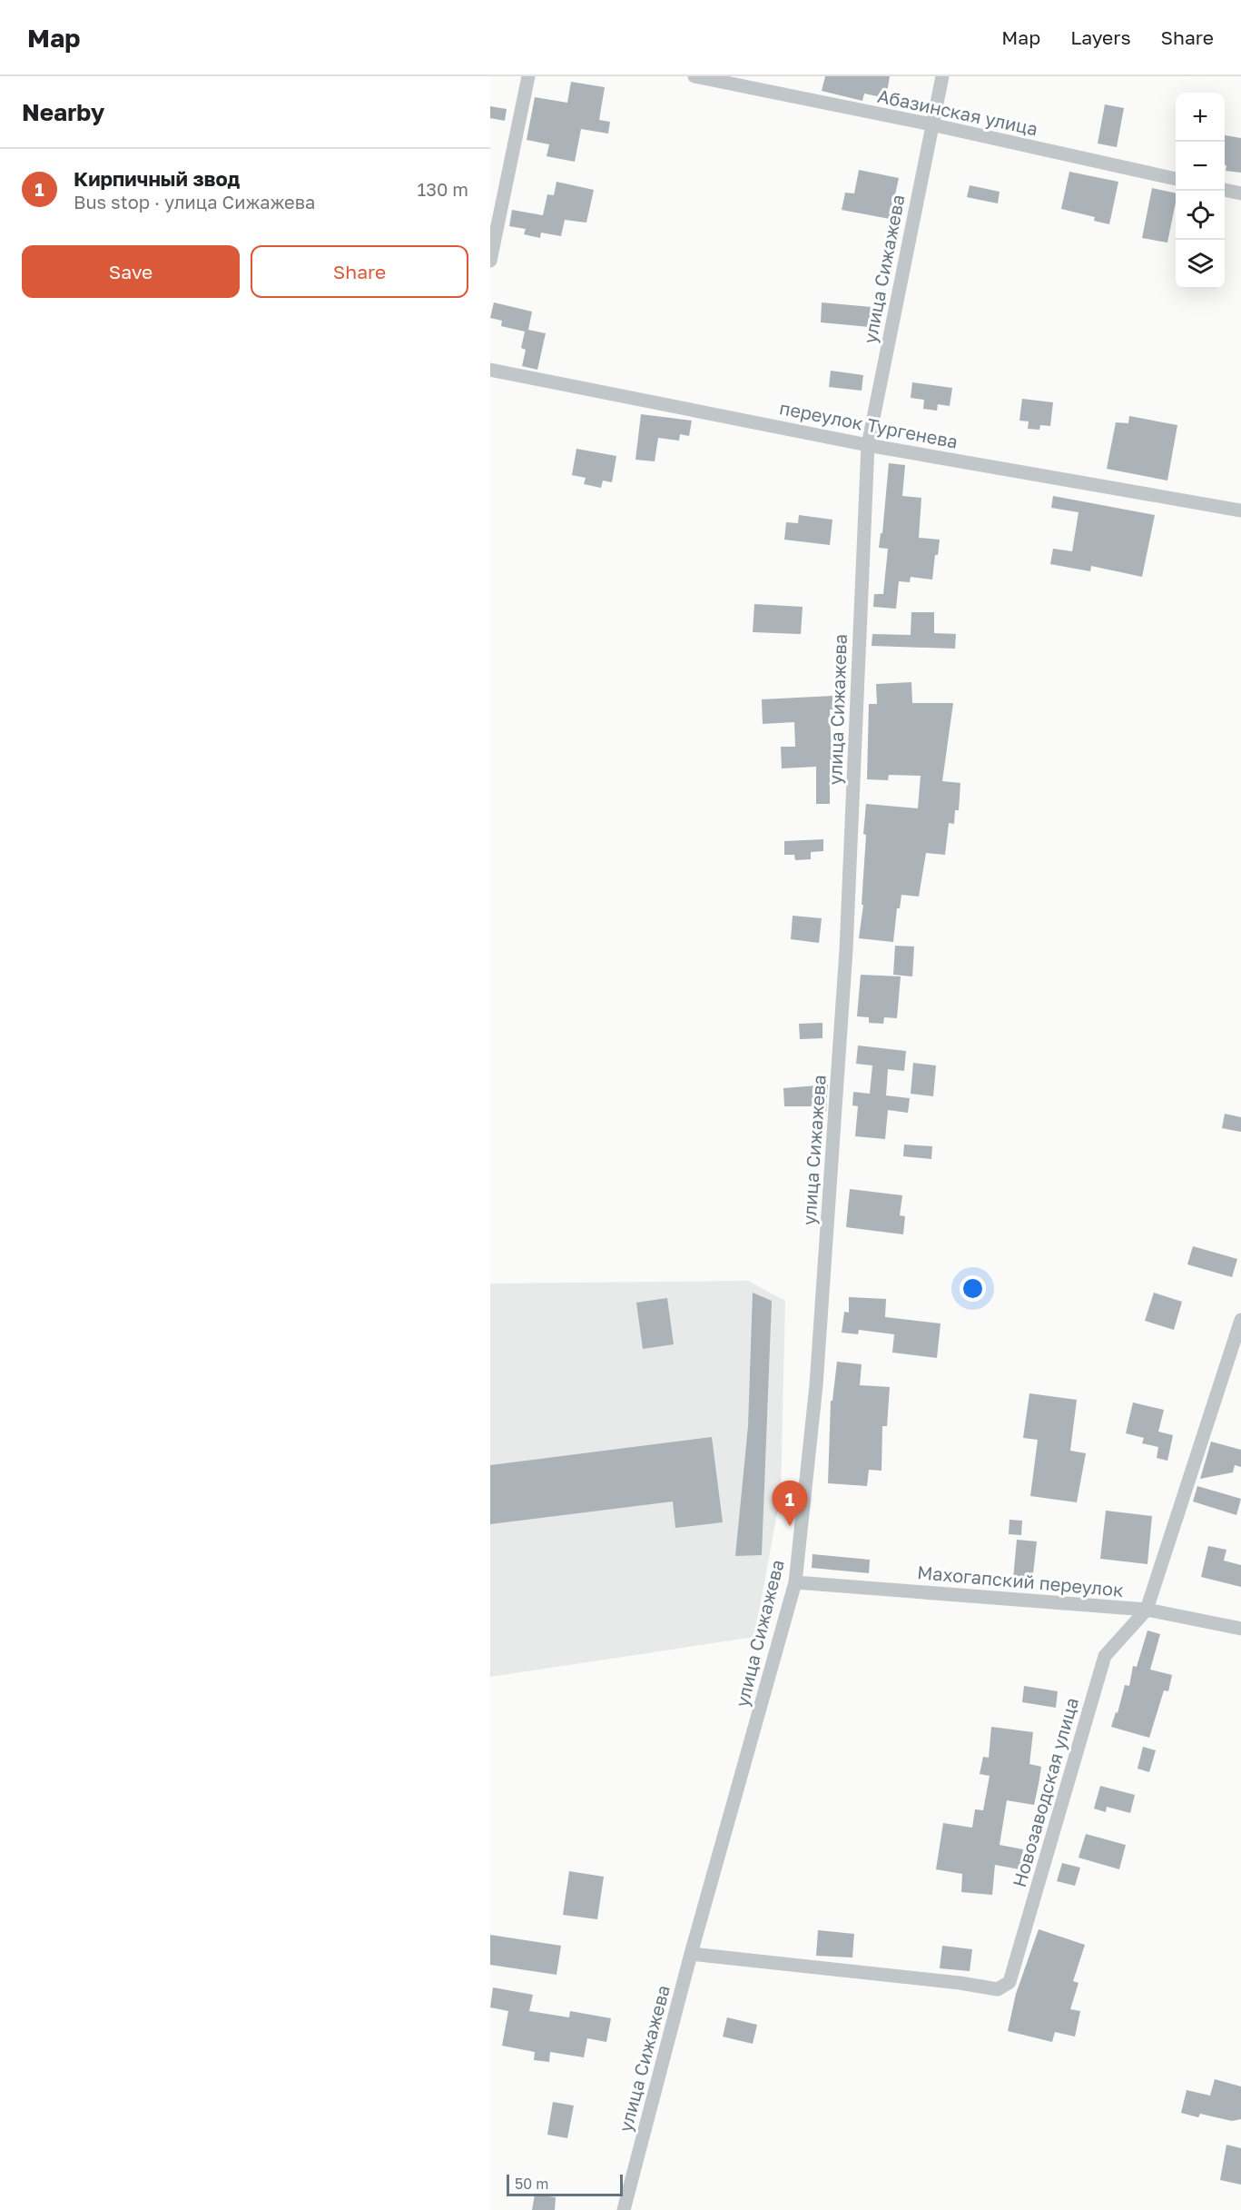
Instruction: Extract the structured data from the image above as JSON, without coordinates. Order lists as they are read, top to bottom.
{
  "streets": {
    "street": [
      "Абазинская улица",
      "улица Сижажева",
      "переулок Тургенева",
      "Махогапский переулок",
      "Новозаводская улица"
    ]
  },
  "crossings": [
    ["Абазинская улица", "улица Сижажева"],
    ["улица Сижажева", "переулок Тургенева"],
    ["улица Сижажева", "Махогапский переулок"],
    ["улица Сижажева", "Новозаводская улица"],
    ["Махогапский переулок", "Новозаводская улица"]
  ],
  "scale_bar": "50 m",
  "page": {
    "header": "Map",
    "nav": ["Map", "Layers", "Share"],
    "heading": "Nearby",
    "map_buttons": ["+", "−"],
    "list": [
      {
        "mark": "1",
        "name": "Кирпичный звод",
        "note": "Bus stop · улица Сижажева",
        "value": "130 m"
      }
    ],
    "buttons": ["Save", "Share"],
    "pins": "1",
    "scale": "50 m"
  }
}
